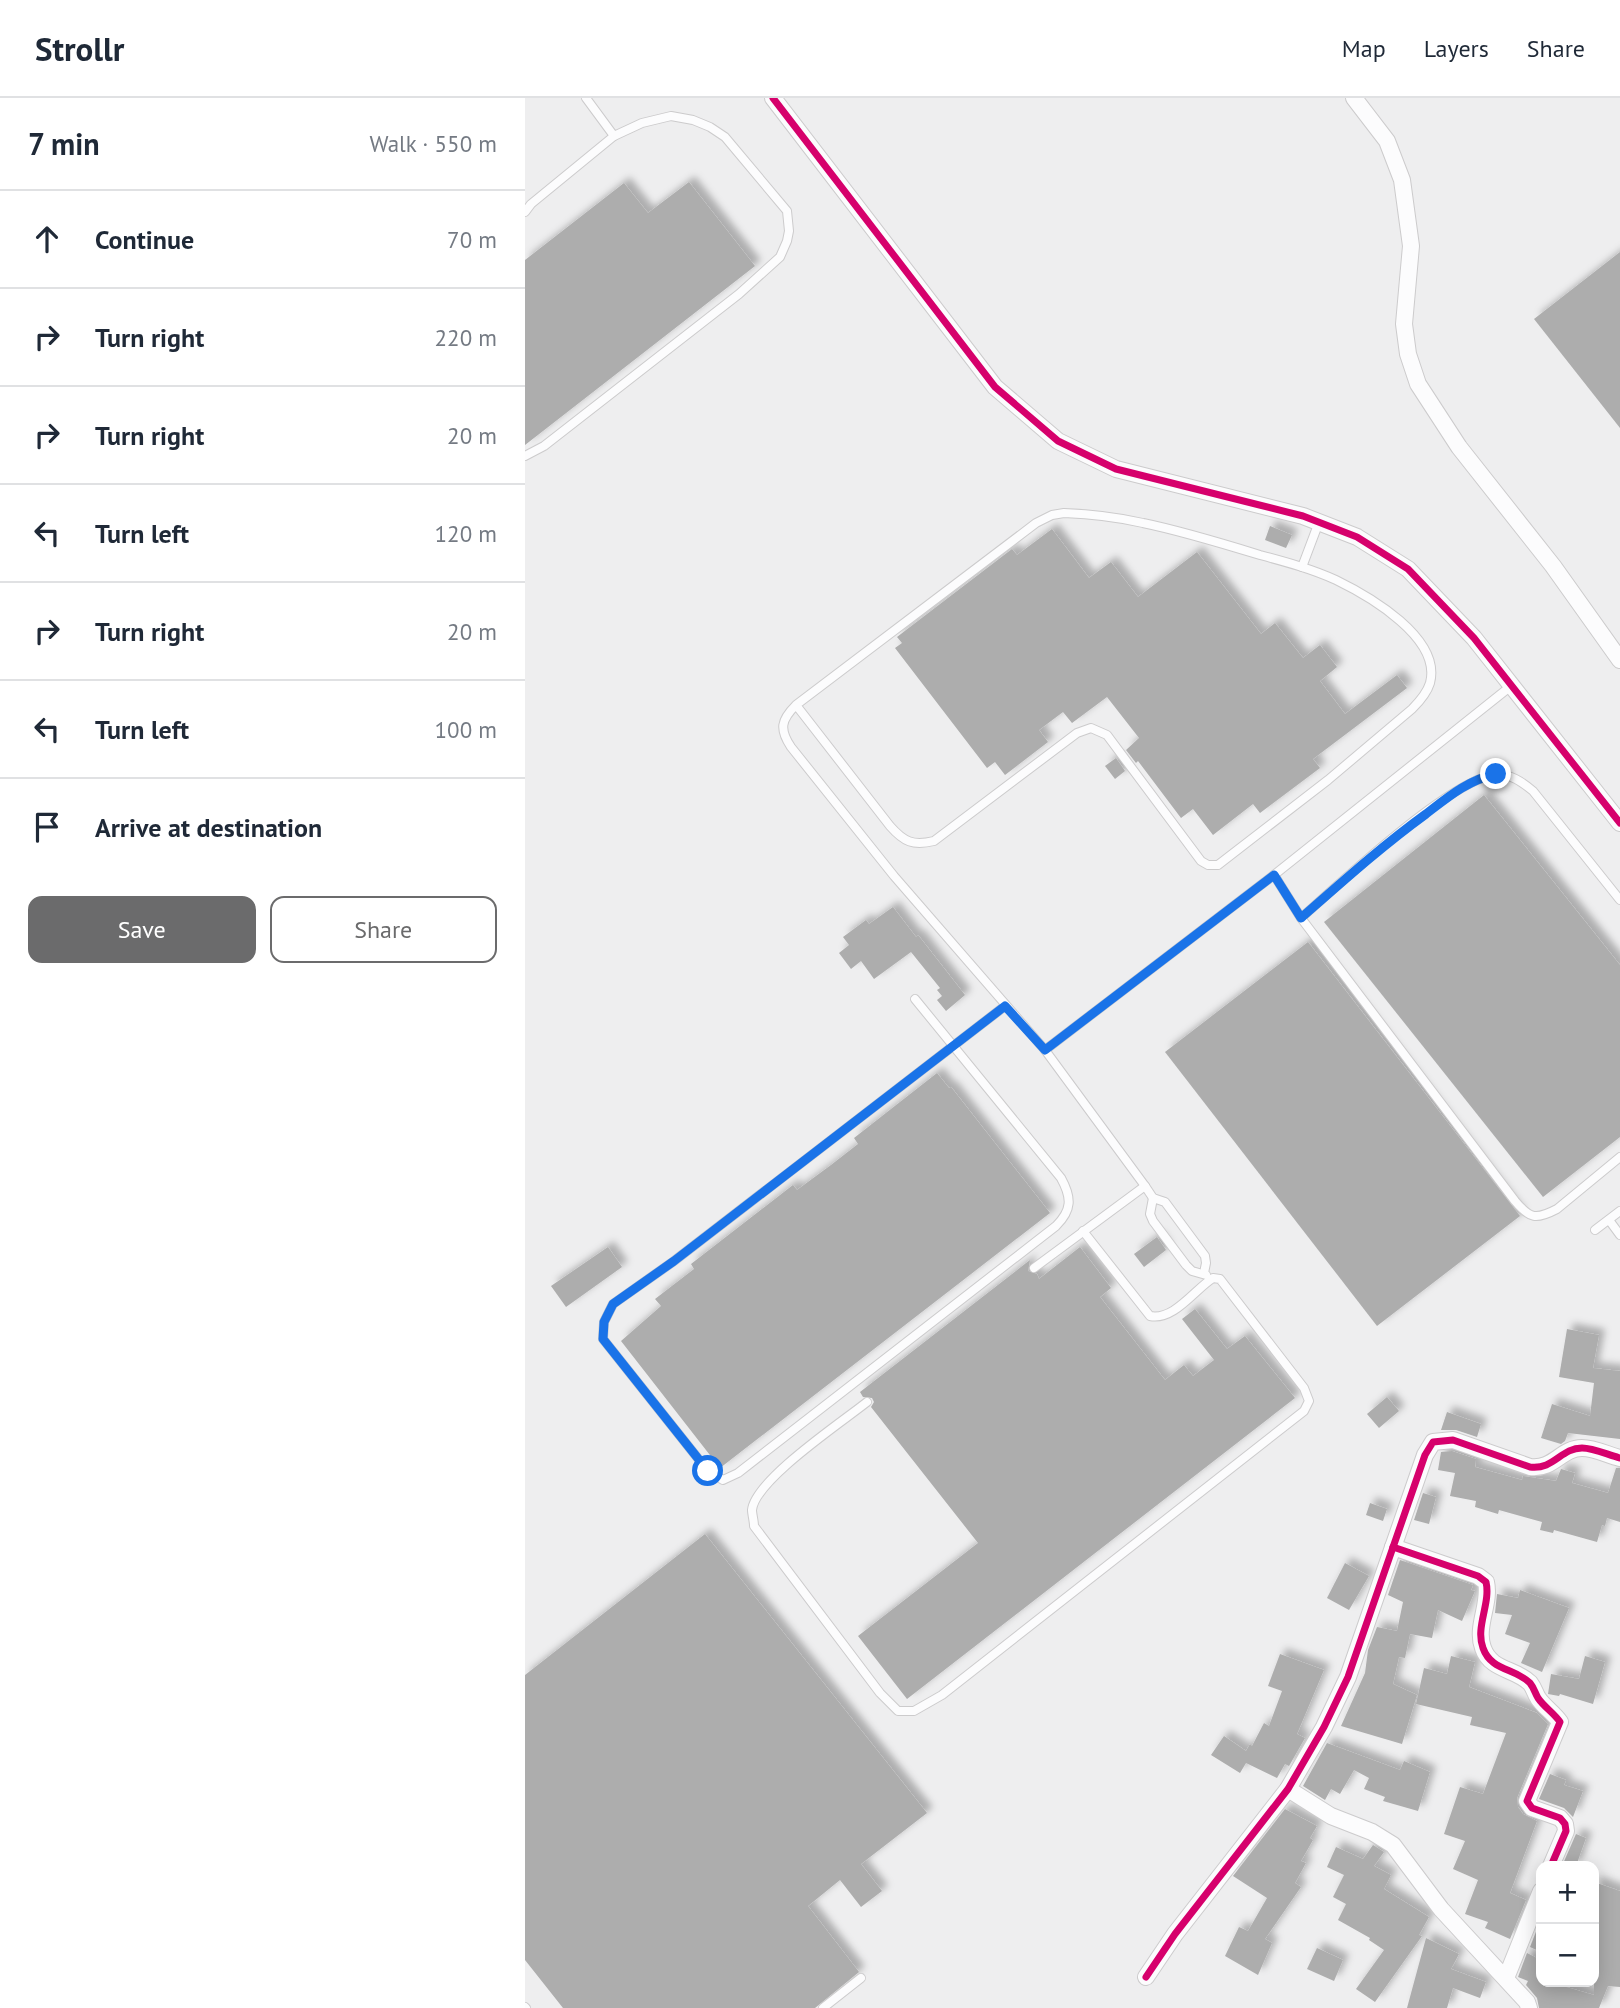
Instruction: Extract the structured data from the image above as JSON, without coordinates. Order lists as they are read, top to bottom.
{
  "page": {
    "header": "Strollr",
    "nav": ["Map", "Layers", "Share"],
    "heading": ["7 min", "Walk · 550 m"],
    "list": [
      ["Continue", "70 m"],
      ["Turn right", "220 m"],
      ["Turn right", "20 m"],
      ["Turn left", "120 m"],
      ["Turn right", "20 m"],
      ["Turn left", "100 m"],
      "Arrive at destination"
    ],
    "buttons": ["Save", "Share"],
    "map_buttons": ["+", "−"]
  }
}
